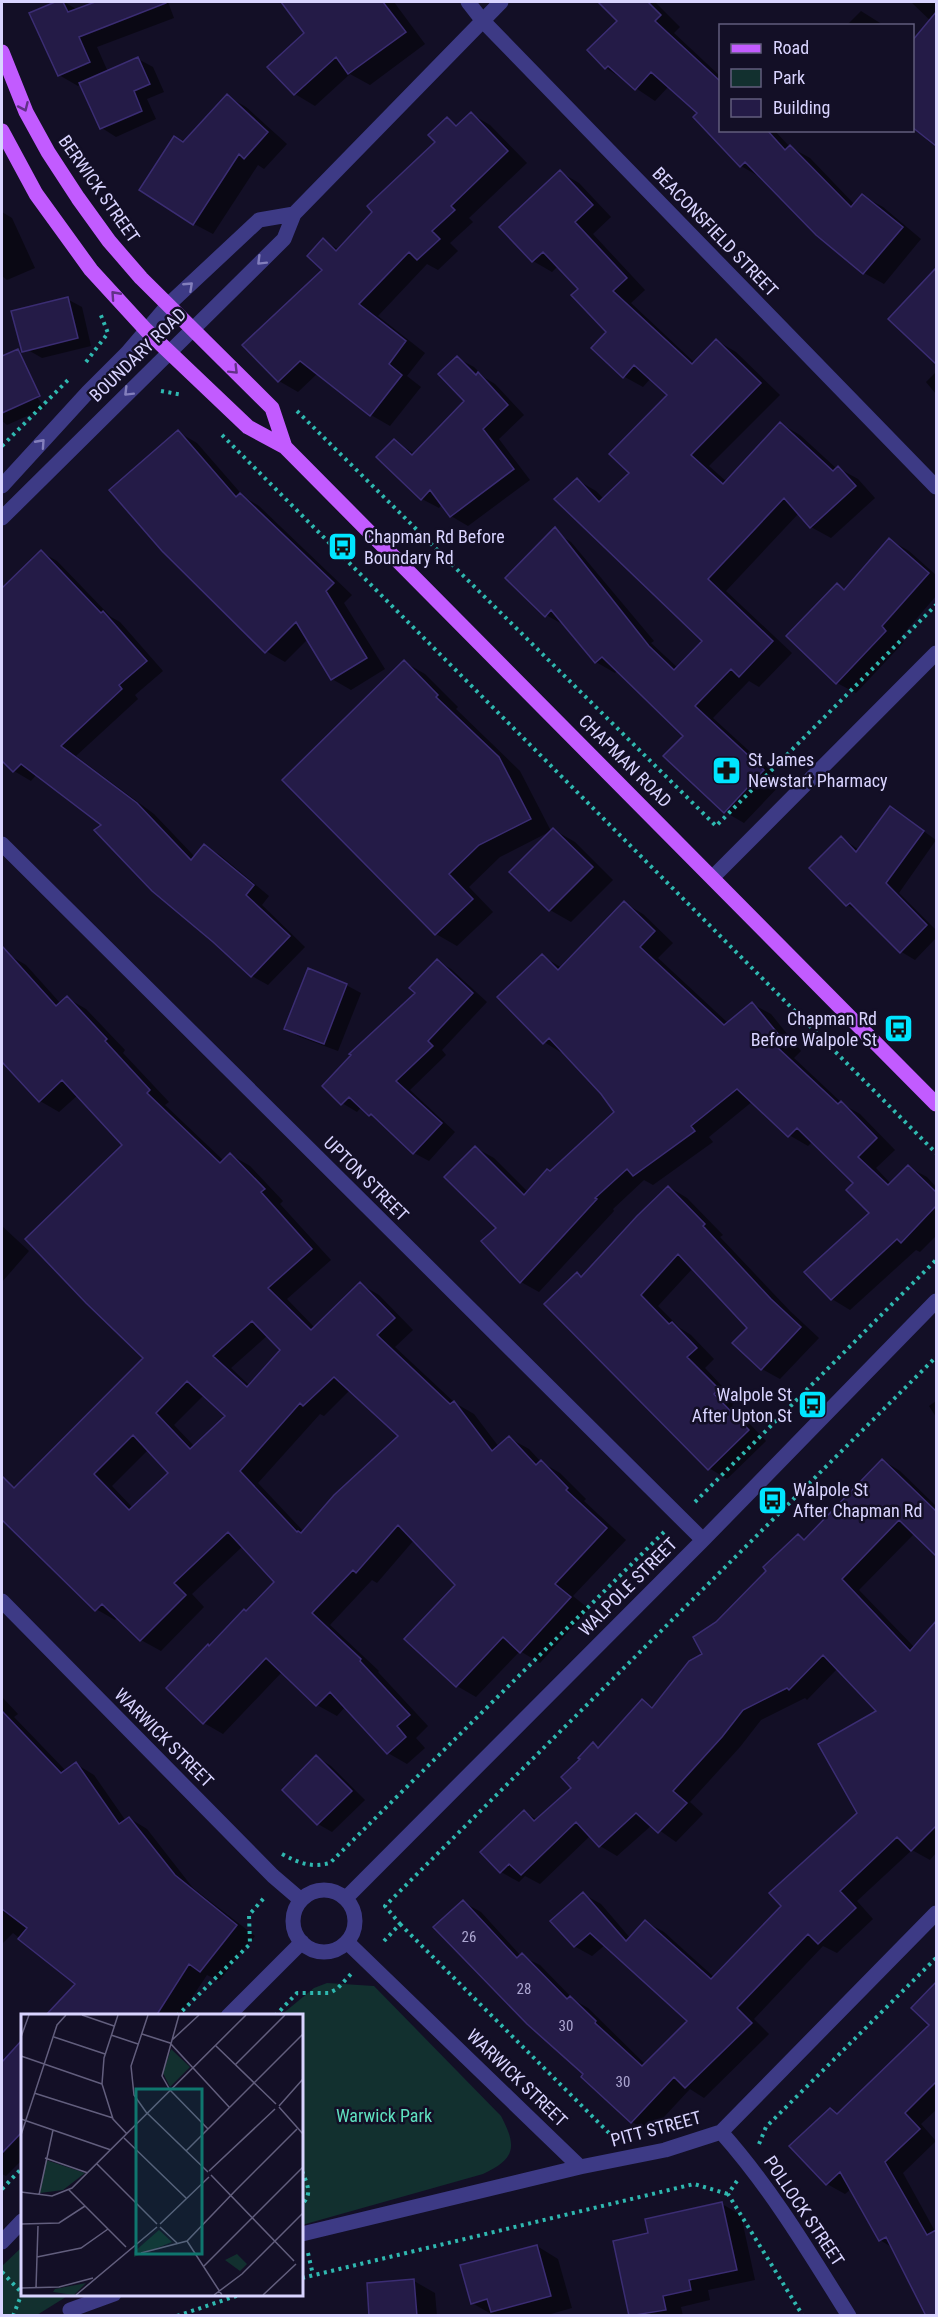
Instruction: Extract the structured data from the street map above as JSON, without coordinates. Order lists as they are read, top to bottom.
{
  "streets": {
    "main road": ["BERWICK STREET", "CHAPMAN ROAD"],
    "street": [
      "BEACONSFIELD STREET",
      "BOUNDARY ROAD",
      "UPTON STREET",
      "WALPOLE STREET",
      "WARWICK STREET",
      "PITT STREET",
      "POLLOCK STREET"
    ]
  },
  "crossings": [
    ["BERWICK STREET", "BOUNDARY ROAD"],
    ["BERWICK STREET", "CHAPMAN ROAD"],
    ["BEACONSFIELD STREET", "BOUNDARY ROAD"],
    ["BOUNDARY ROAD", "CHAPMAN ROAD"],
    ["UPTON STREET", "WALPOLE STREET"],
    ["WALPOLE STREET", "WARWICK STREET"],
    ["WARWICK STREET", "PITT STREET"],
    ["PITT STREET", "POLLOCK STREET"]
  ],
  "parks": ["Warwick Park"],
  "places": {
    "bus stop": [
      "Chapman Rd Before Boundary Rd",
      "Chapman Rd Before Walpole St",
      "Walpole St After Upton St",
      "Walpole St After Chapman Rd"
    ],
    "pharmacy": ["St James Newstart Pharmacy"]
  },
  "house_numbers": [
    "26",
    "28",
    "30",
    "30"
  ],
  "legend": ["Road", "Park", "Building"]
}
